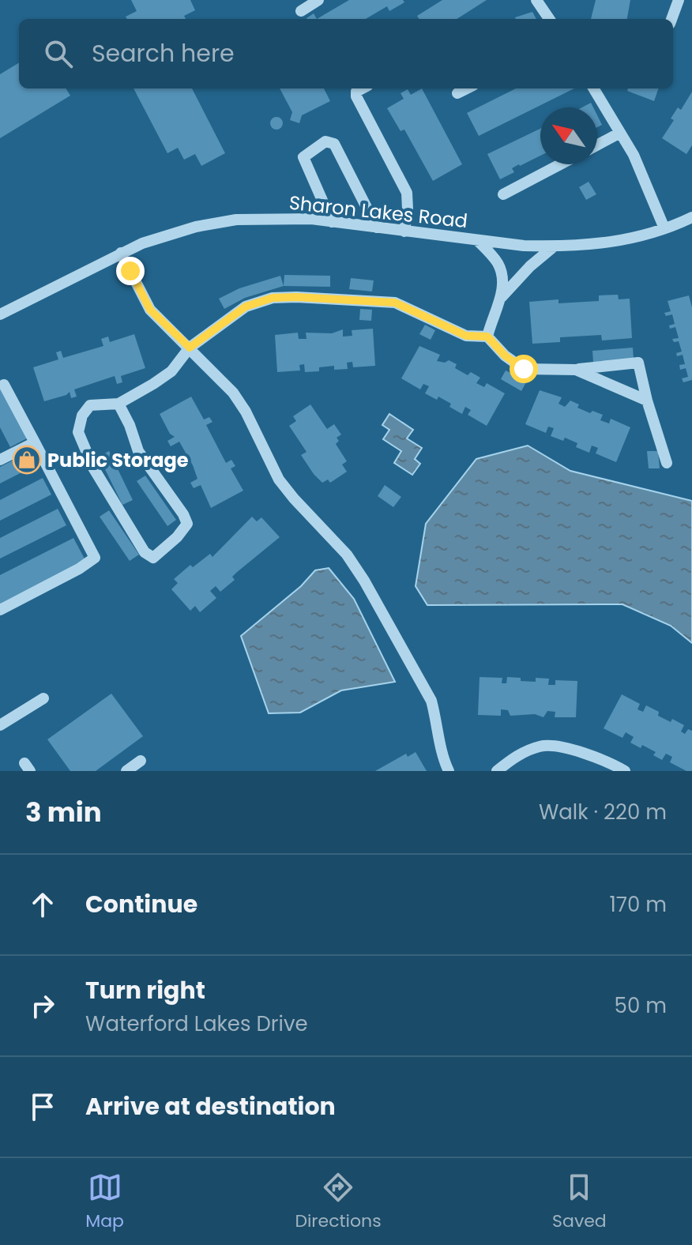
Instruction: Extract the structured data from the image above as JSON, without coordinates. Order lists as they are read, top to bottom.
{
  "streets": {
    "street": ["Sharon Lakes Road"]
  },
  "places": {
    "shop": ["Public Storage"]
  },
  "north": "top left",
  "page": {
    "search": "Search here",
    "heading": ["3 min", "Walk · 220 m"],
    "list": [
      ["Continue", "170 m"],
      ["Turn right", "Waterford Lakes Drive", "50 m"],
      "Arrive at destination"
    ],
    "nav": ["Map", "Directions", "Saved"]
  }
}
